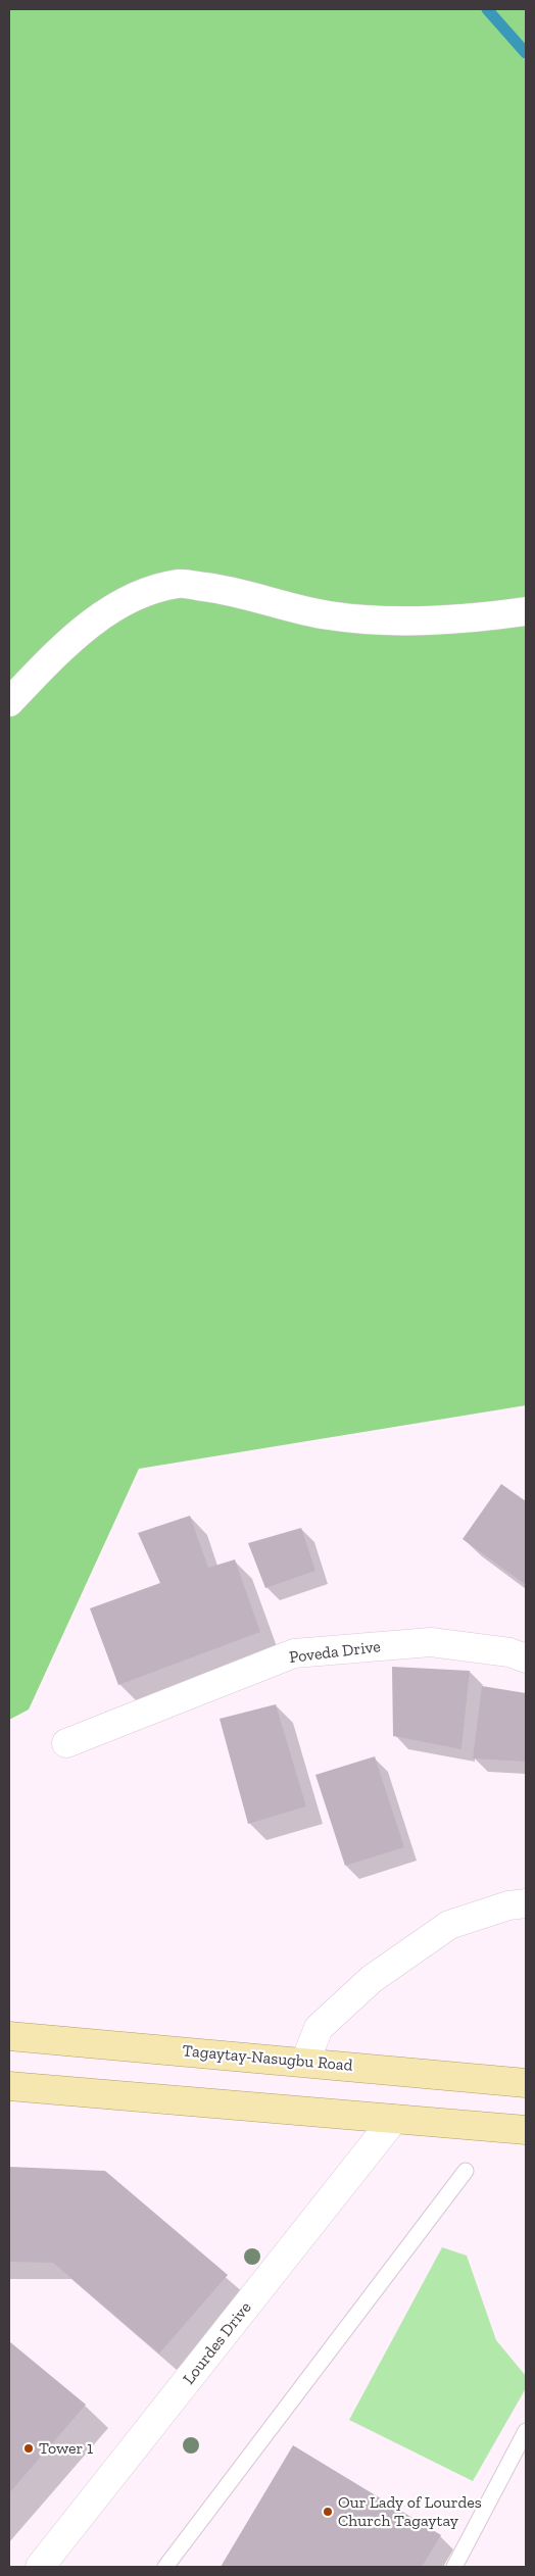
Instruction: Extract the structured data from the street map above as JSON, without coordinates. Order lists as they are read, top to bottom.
{
  "streets": {
    "main road": ["Tagaytay-Nasugbu Road"],
    "street": ["Poveda Drive", "Lourdes Drive"]
  },
  "places": ["Tower 1", "Our Lady of Lourdes Church Tagaytay"]
}
